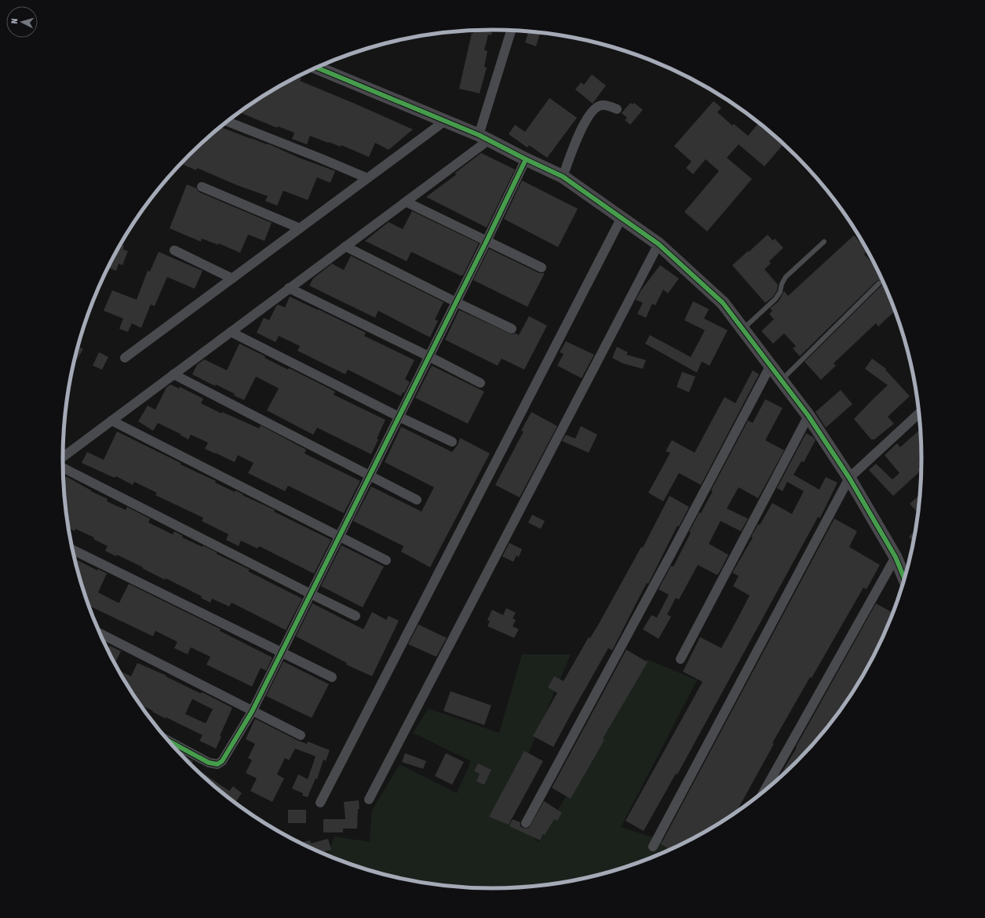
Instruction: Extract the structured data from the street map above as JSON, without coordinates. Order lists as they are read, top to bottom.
{
  "north": "left"
}
